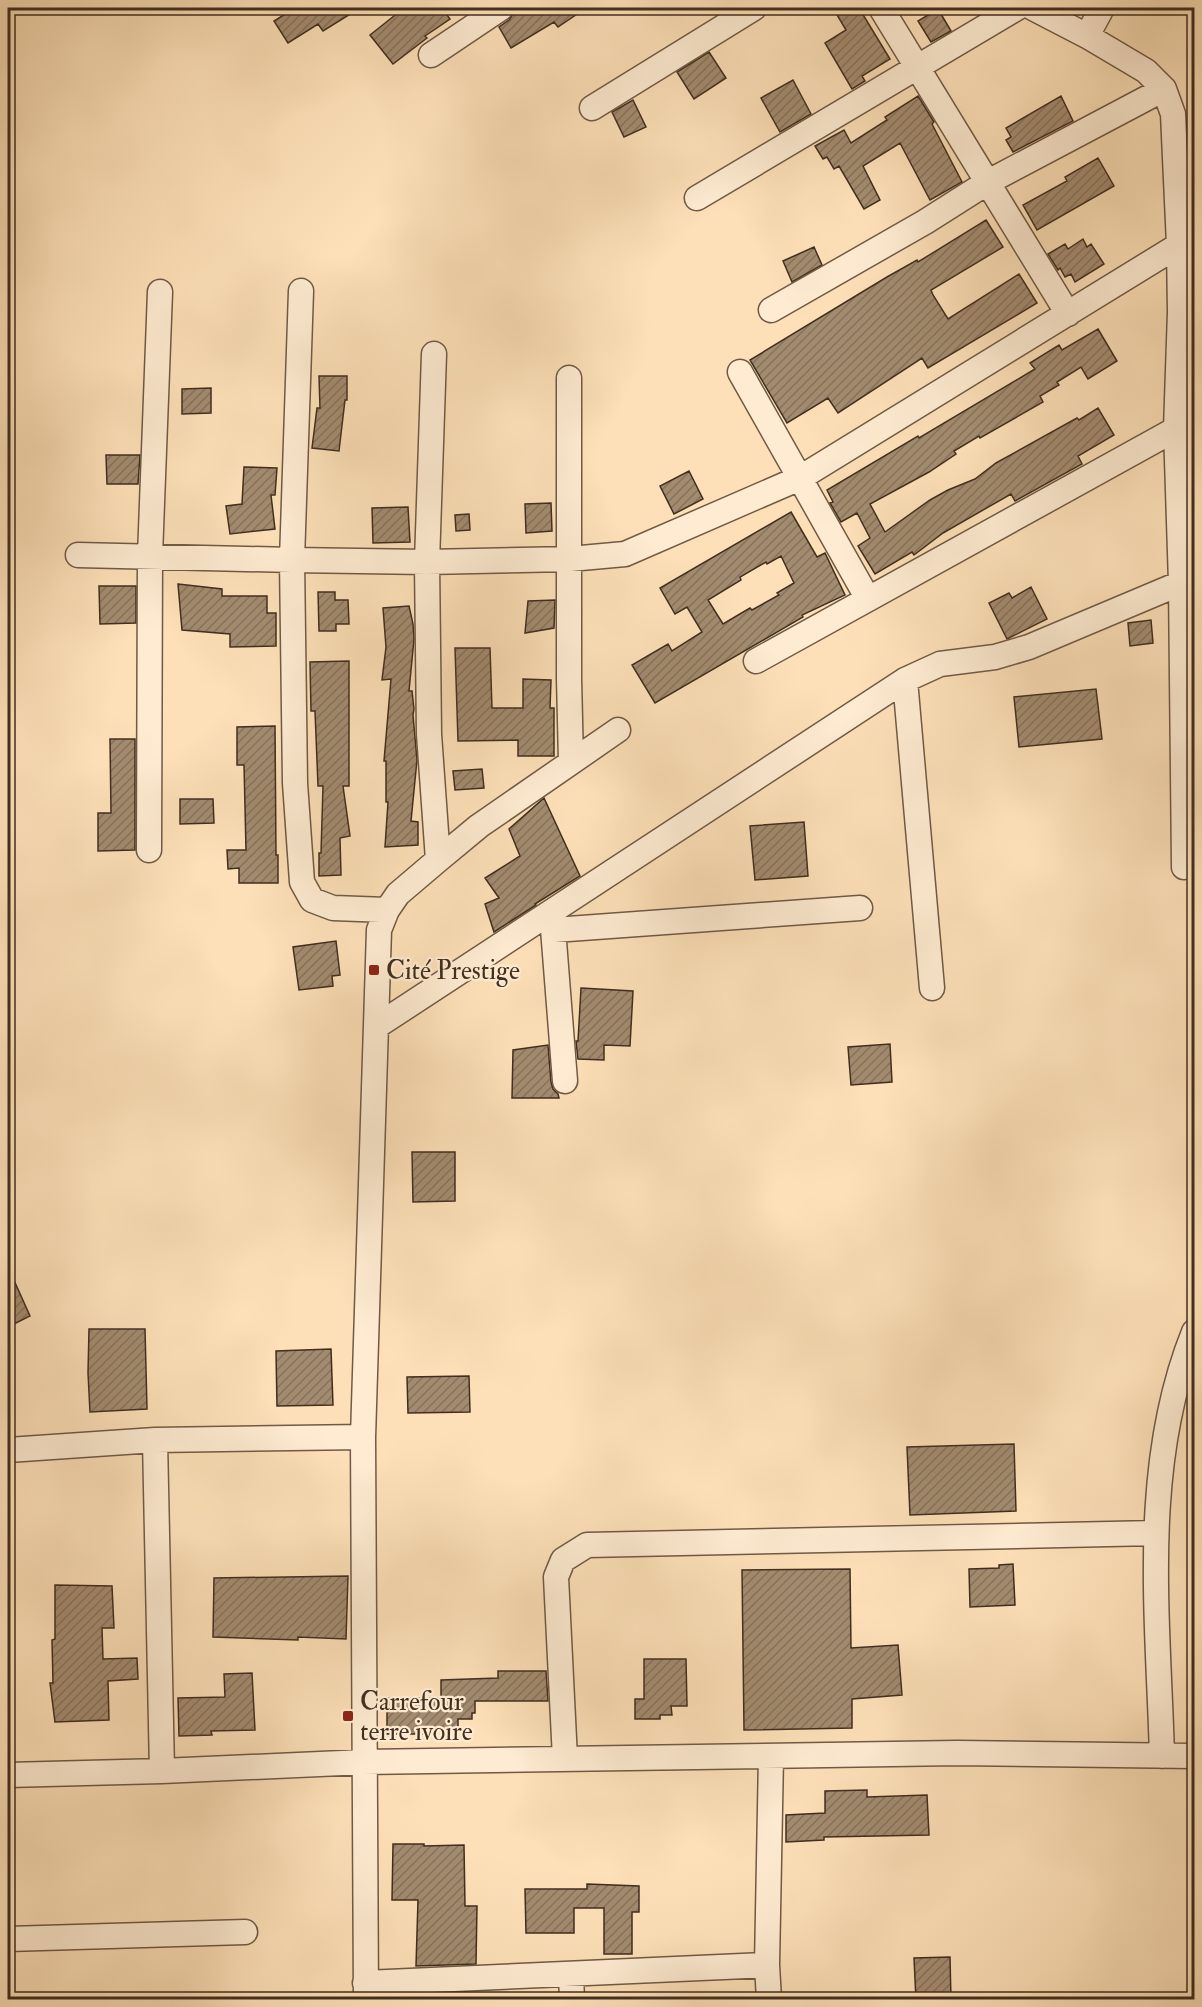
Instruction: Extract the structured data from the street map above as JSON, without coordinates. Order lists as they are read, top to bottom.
{
  "places": {
    "transit": ["Cité Prestige", "Carrefour terre ivoire"]
  }
}
